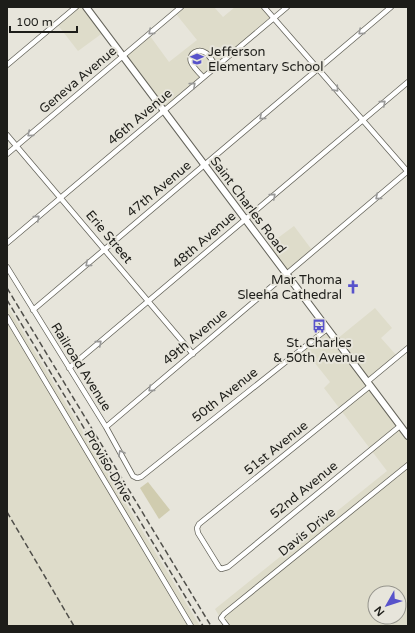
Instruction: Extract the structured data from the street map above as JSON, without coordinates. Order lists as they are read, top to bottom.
{
  "streets": {
    "main road": ["Saint Charles Road"],
    "street": [
      "Geneva Avenue",
      "46th Avenue",
      "47th Avenue",
      "Erie Street",
      "48th Avenue",
      "49th Avenue",
      "Railroad Avenue",
      "50th Avenue",
      "51st Avenue",
      "Proviso Drive",
      "52nd Avenue",
      "Davis Drive"
    ]
  },
  "crossings": [
    ["Geneva Avenue", "Saint Charles Road"],
    ["Geneva Avenue", "Erie Street"],
    ["46th Avenue", "Saint Charles Road"],
    ["46th Avenue", "Erie Street"],
    ["47th Avenue", "Saint Charles Road"],
    ["47th Avenue", "Erie Street"],
    ["47th Avenue", "Railroad Avenue"],
    ["Saint Charles Road", "48th Avenue"],
    ["Saint Charles Road", "49th Avenue"],
    ["Saint Charles Road", "50th Avenue"],
    ["Saint Charles Road", "51st Avenue"],
    ["Saint Charles Road", "52nd Avenue"],
    ["Erie Street", "48th Avenue"],
    ["Erie Street", "49th Avenue"],
    ["48th Avenue", "Railroad Avenue"],
    ["49th Avenue", "Railroad Avenue"],
    ["Railroad Avenue", "50th Avenue"],
    ["51st Avenue", "52nd Avenue"]
  ],
  "one_way": [
    "Geneva Avenue",
    "47th Avenue",
    "48th Avenue",
    "49th Avenue"
  ],
  "places": {
    "school or university": ["Jefferson Elementary School"],
    "church": ["Mar Thoma Sleeha Cathedral"],
    "bus stop": ["St. Charles & 50th Avenue"]
  },
  "scale_bar": "100 m",
  "north": "bottom left"
}
